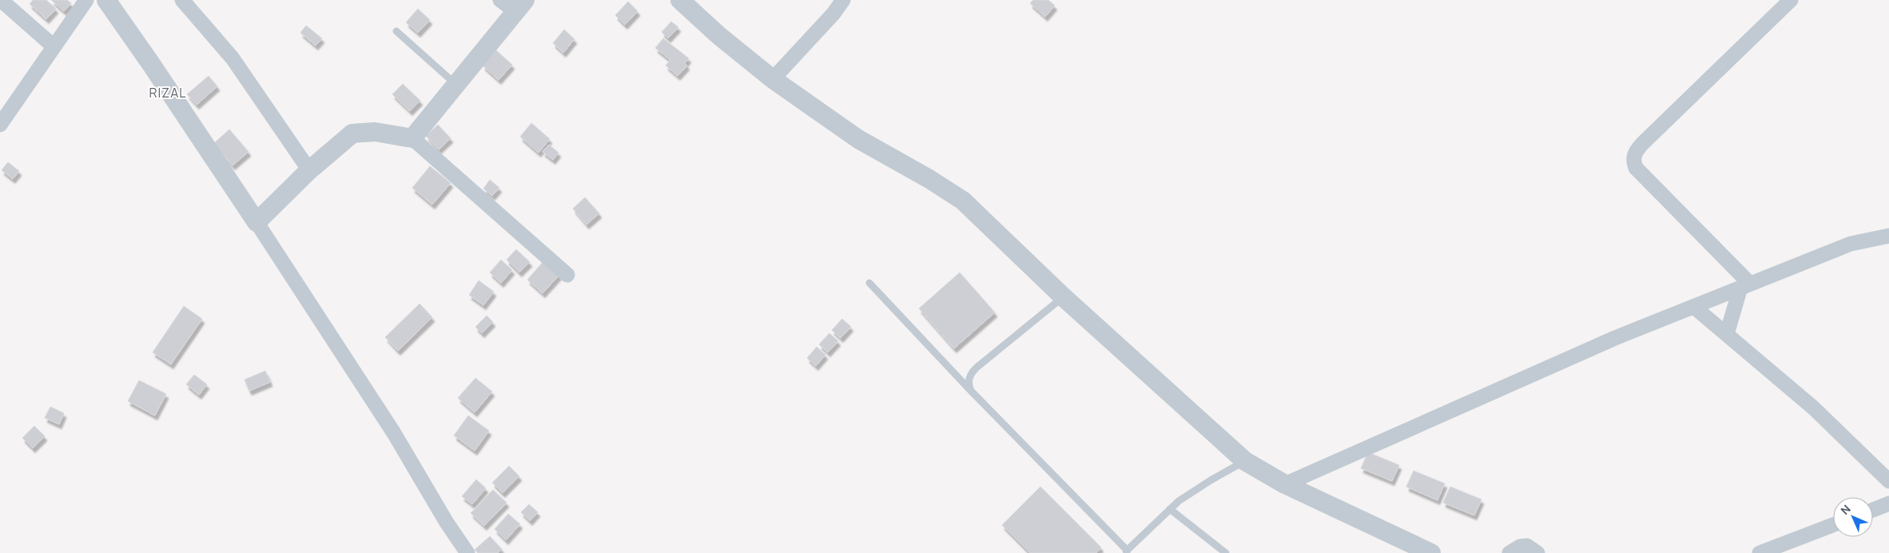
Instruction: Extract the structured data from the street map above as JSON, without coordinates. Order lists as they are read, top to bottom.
{
  "districts": ["RIZAL"],
  "north": "top left"
}
